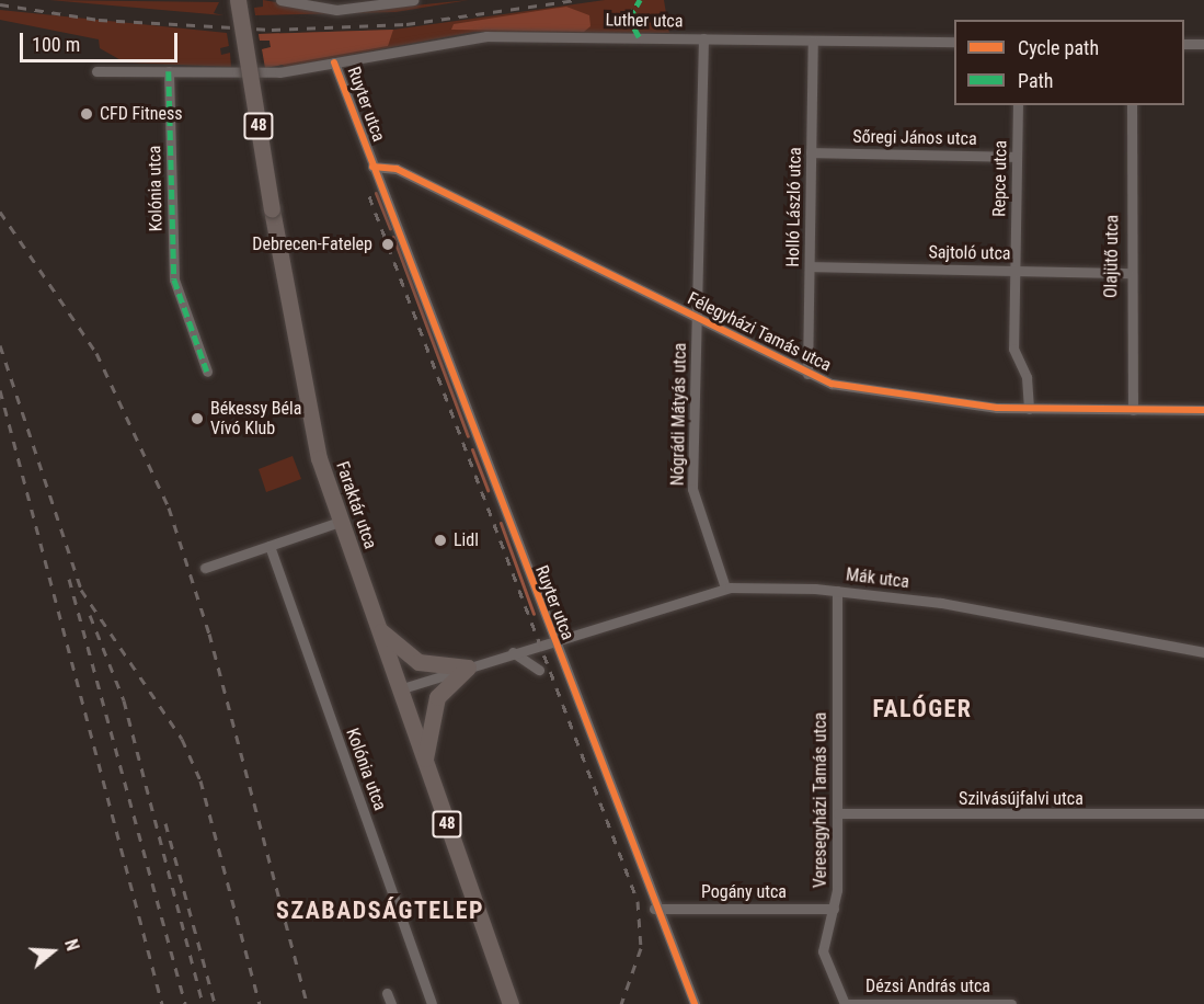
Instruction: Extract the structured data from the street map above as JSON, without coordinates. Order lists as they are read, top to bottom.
{
  "streets": {
    "main road": ["48", "Faraktár utca"],
    "street": [
      "Luther utca",
      "Ruyter utca",
      "Sőregi János utca",
      "Repce utca",
      "Kolónia utca",
      "Holló László utca",
      "Sajtoló utca",
      "Olajütő utca",
      "Félegyházi Tamás utca",
      "Nógrádi Mátyás utca",
      "Mák utca",
      "Szilvásújfalvi utca",
      "Veresegyházi Tamás utca",
      "Pogány utca",
      "Dézsi András utca"
    ]
  },
  "crossings": [
    ["Luther utca", "Ruyter utca"],
    ["Luther utca", "Kolónia utca"],
    ["Luther utca", "Holló László utca"],
    ["Luther utca", "Nógrádi Mátyás utca"],
    ["Ruyter utca", "Félegyházi Tamás utca"],
    ["Ruyter utca", "Mák utca"],
    ["Ruyter utca", "Pogány utca"],
    ["Sőregi János utca", "Repce utca"],
    ["Sőregi János utca", "Holló László utca"],
    ["Repce utca", "Sajtoló utca"],
    ["Repce utca", "Félegyházi Tamás utca"],
    ["Holló László utca", "Sajtoló utca"],
    ["Holló László utca", "Félegyházi Tamás utca"],
    ["Sajtoló utca", "Olajütő utca"],
    ["Olajütő utca", "Félegyházi Tamás utca"],
    ["Félegyházi Tamás utca", "Nógrádi Mátyás utca"],
    ["Nógrádi Mátyás utca", "Mák utca"],
    ["Faraktár utca", "Mák utca"],
    ["Mák utca", "Veresegyházi Tamás utca"],
    ["Szilvásújfalvi utca", "Veresegyházi Tamás utca"],
    ["Veresegyházi Tamás utca", "Pogány utca"],
    ["Veresegyházi Tamás utca", "Dézsi András utca"]
  ],
  "districts": ["FALÓGER", "SZABADSÁGTELEP"],
  "places": [
    "CFD Fitness",
    "Debrecen-Fatelep",
    "Békessy Béla Vívó Klub",
    "Lidl"
  ],
  "legend": ["Cycle path", "Path"],
  "scale_bar": "100 m",
  "north": "right"
}
